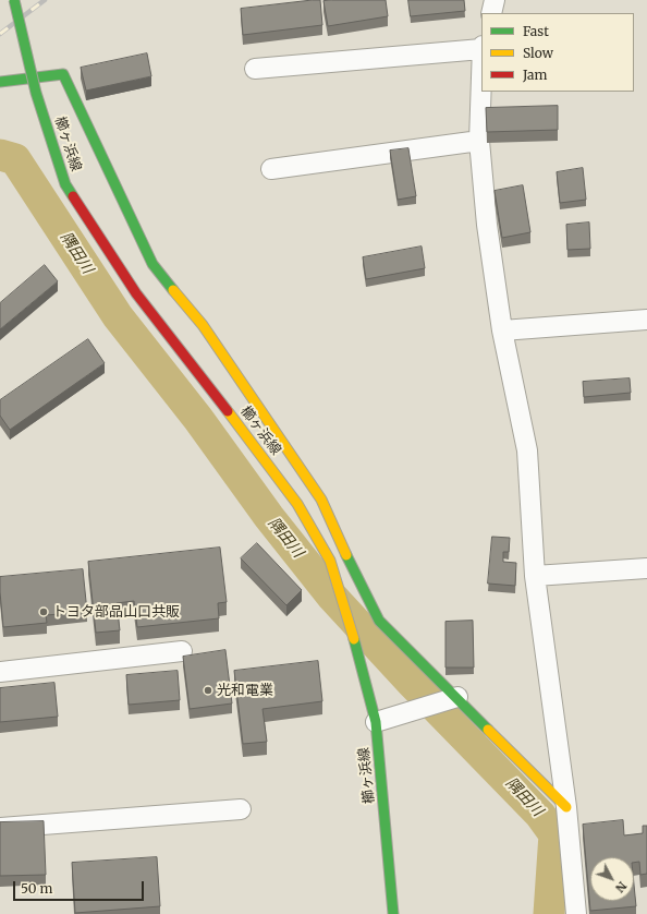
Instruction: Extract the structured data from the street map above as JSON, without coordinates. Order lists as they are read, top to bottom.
{
  "streets": {
    "street": ["櫛ヶ浜線"]
  },
  "water": ["隅田川"],
  "places": ["トヨタ部品山口共販", "光和電業"],
  "legend": ["Fast", "Slow", "Jam"],
  "scale_bar": "50 m",
  "north": "bottom right"
}
